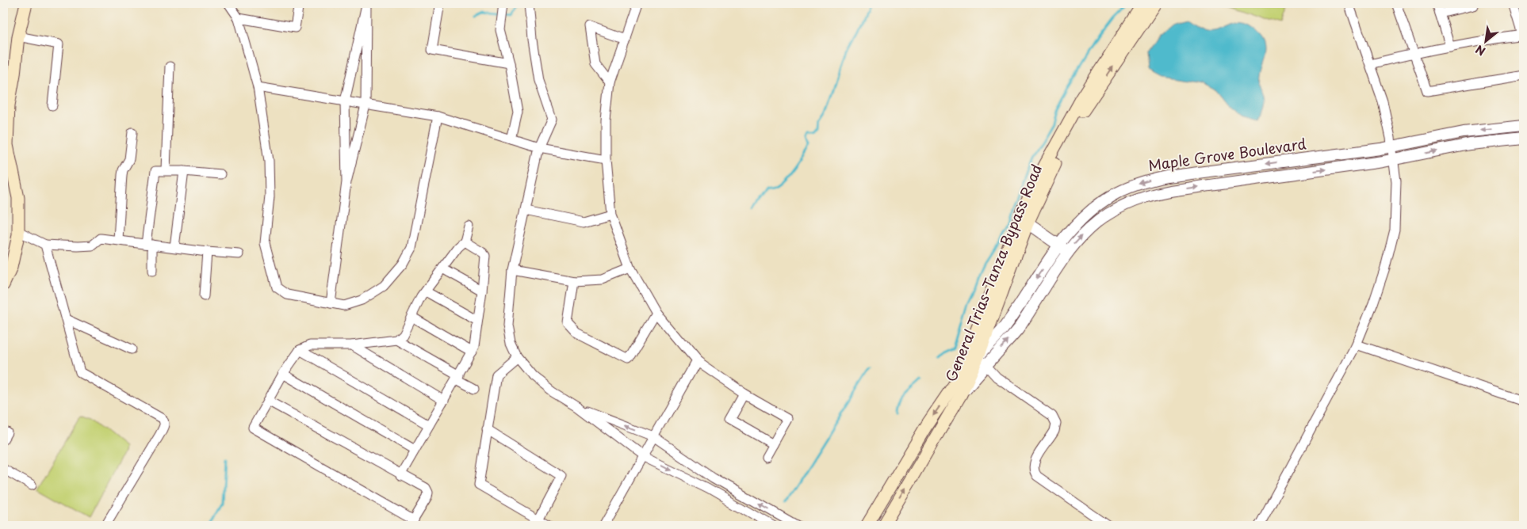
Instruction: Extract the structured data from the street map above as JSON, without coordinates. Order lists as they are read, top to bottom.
{
  "streets": {
    "main road": ["Maple Grove Boulevard", "General Trias–Tanza Bypass Road"]
  },
  "crossings": [
    ["Maple Grove Boulevard", "General Trias–Tanza Bypass Road"]
  ],
  "north": "bottom left"
}
